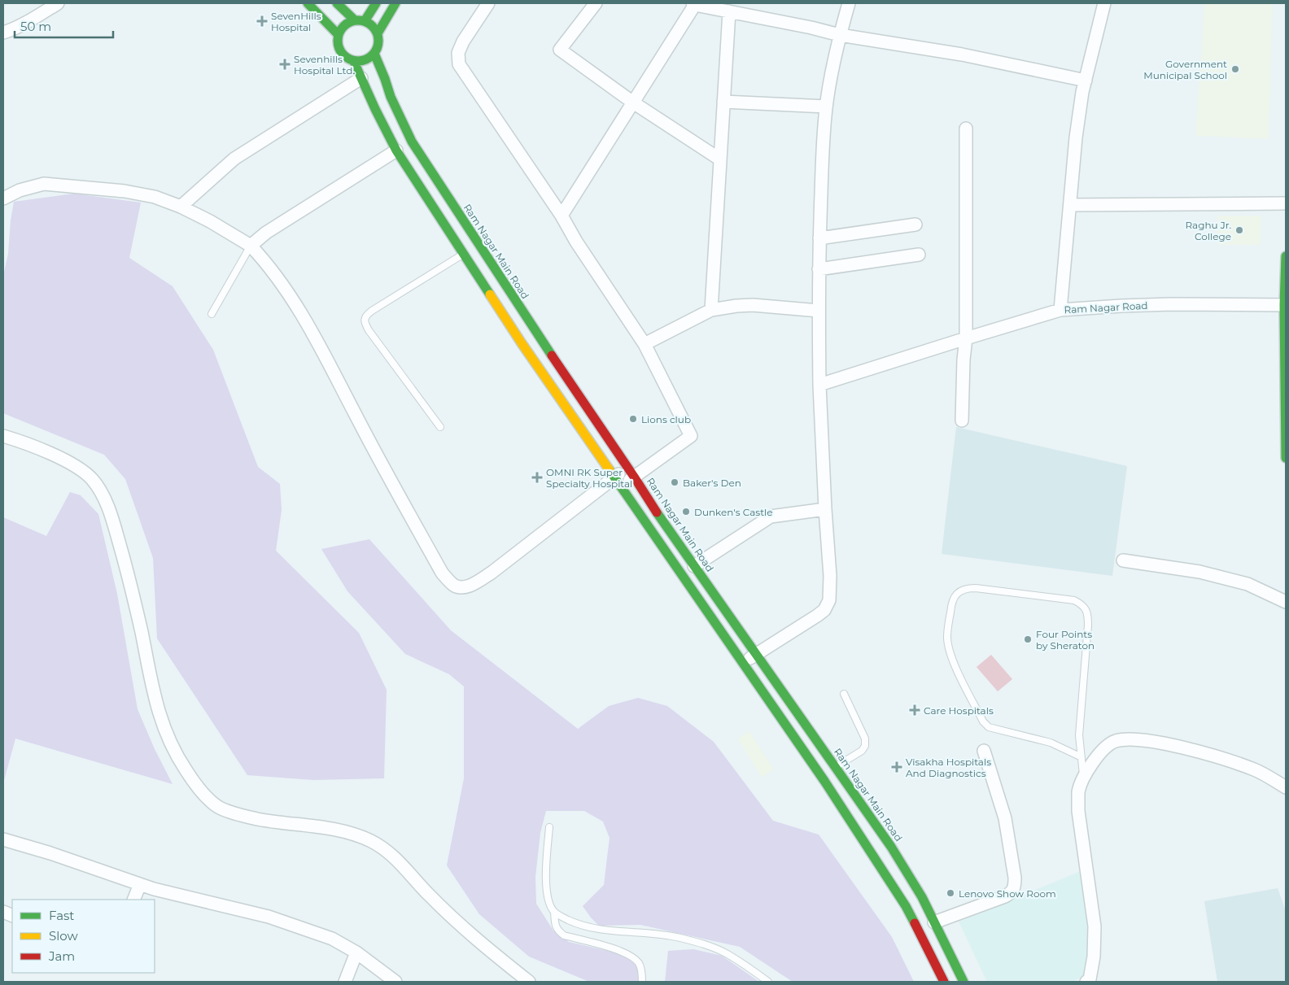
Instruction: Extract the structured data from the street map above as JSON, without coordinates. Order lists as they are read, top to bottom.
{
  "streets": {
    "main road": ["Ram Nagar Main Road"],
    "street": ["Ram Nagar Road"]
  },
  "places": {
    "health": [
      "SevenHills Hospital",
      "Sevenhills Hospital Ltd.",
      "OMNI RK Super Specialty Hospital",
      "Care Hospitals",
      "Visakha Hospitals And Diagnostics"
    ],
    "other": [
      "Government Municipal School",
      "Raghu Jr. College",
      "Lions club",
      "Baker's Den",
      "Dunken's Castle",
      "Four Points by Sheraton",
      "Lenovo Show Room"
    ]
  },
  "legend": ["Fast", "Slow", "Jam"],
  "scale_bar": "50 m"
}
